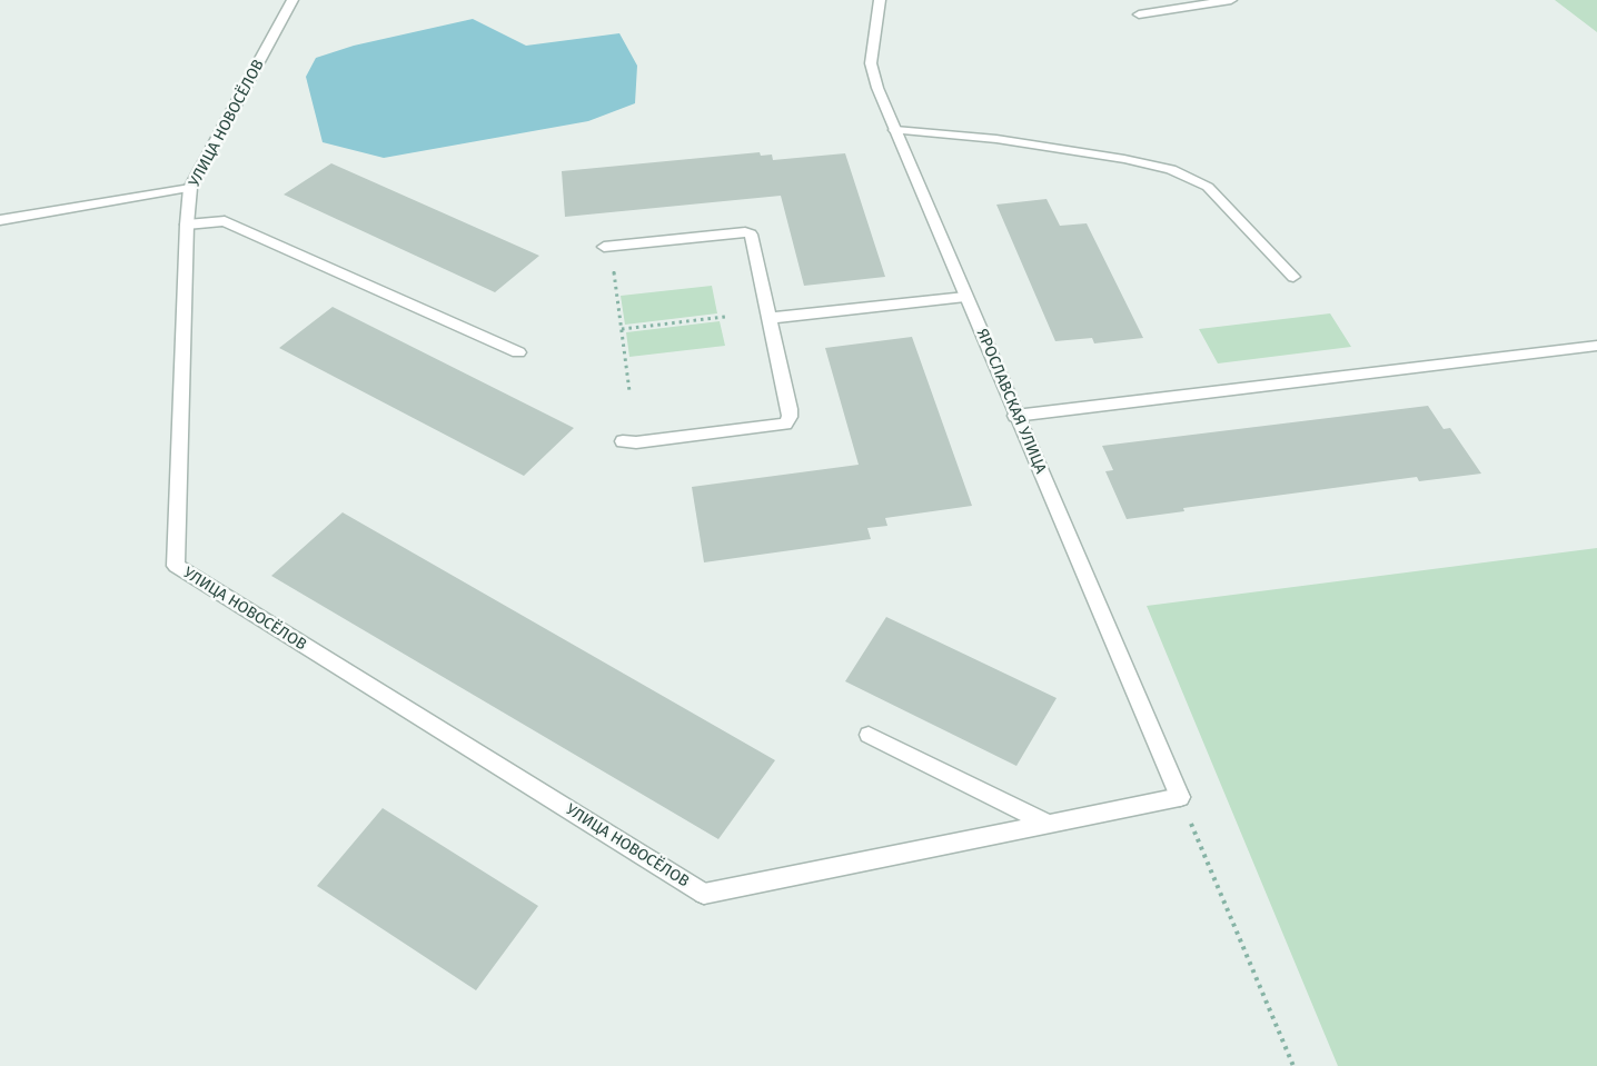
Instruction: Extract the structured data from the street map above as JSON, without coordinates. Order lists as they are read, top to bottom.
{
  "streets": {
    "street": ["УЛИЦА НОВОСЁЛОВ", "ЯРОСЛАВСКАЯ УЛИЦА"]
  }
}
